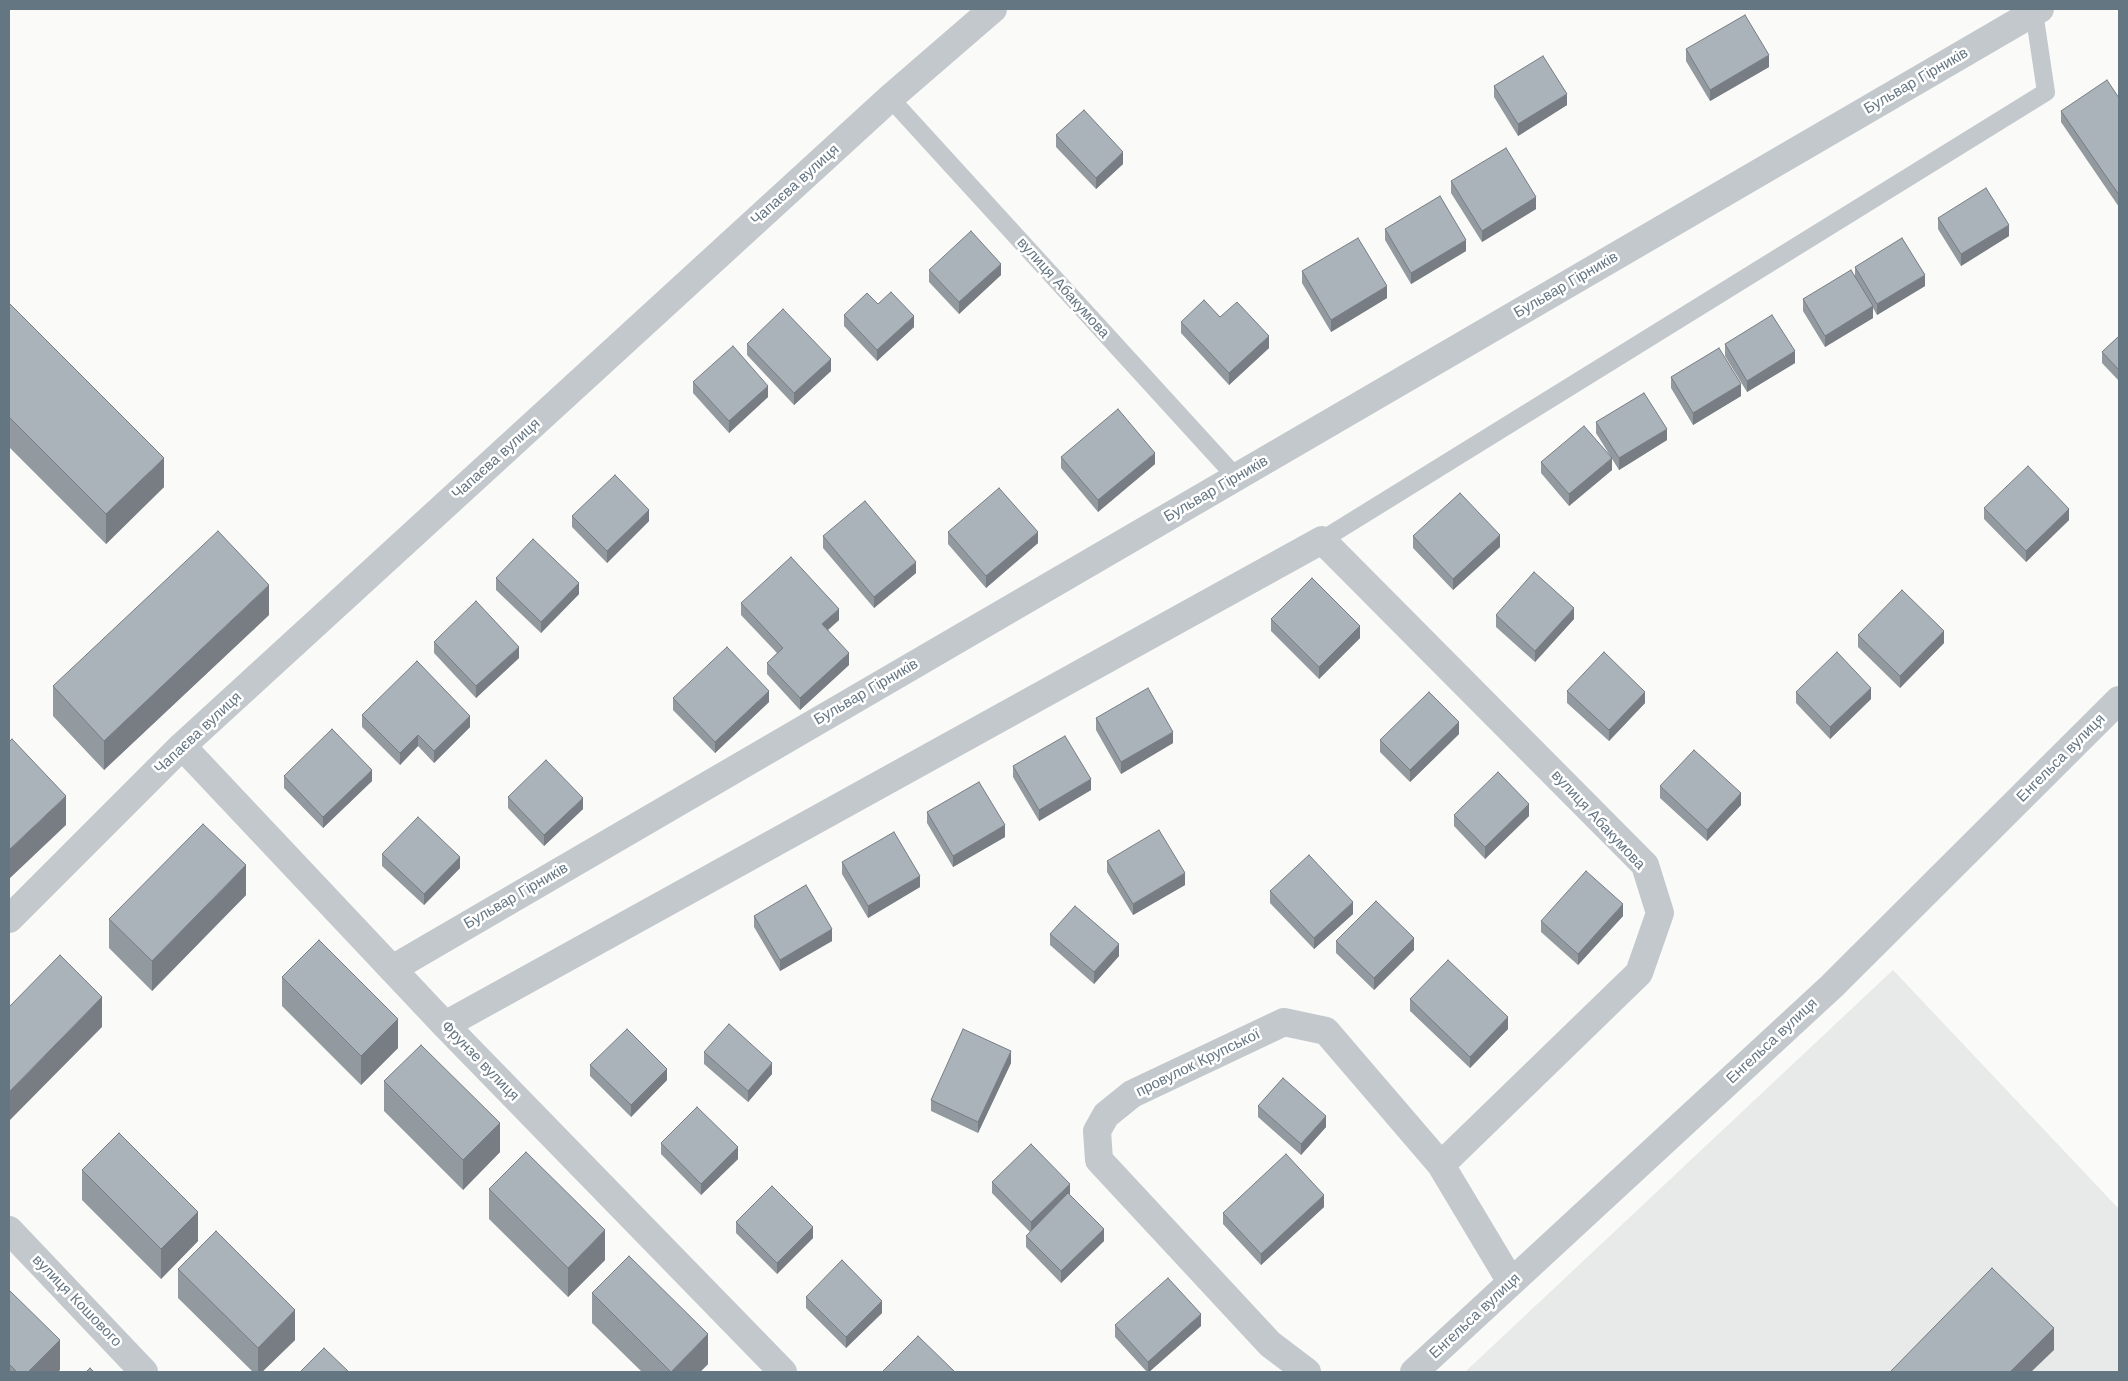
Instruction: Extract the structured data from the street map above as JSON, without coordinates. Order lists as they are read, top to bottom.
{
  "streets": {
    "street": [
      "Бульвар Гірників",
      "Чапаєва вулиця",
      "вулиця Абакумова",
      "Енгельса вулиця",
      "Фрунзе вулиця",
      "провулок Крупської",
      "вулиця Кошового"
    ]
  },
  "crossings": [
    ["Бульвар Гірників", "вулиця Абакумова"],
    ["Бульвар Гірників", "Фрунзе вулиця"],
    ["Чапаєва вулиця", "вулиця Абакумова"],
    ["Чапаєва вулиця", "Фрунзе вулиця"],
    ["вулиця Абакумова", "провулок Крупської"],
    ["Енгельса вулиця", "провулок Крупської"]
  ]
}
